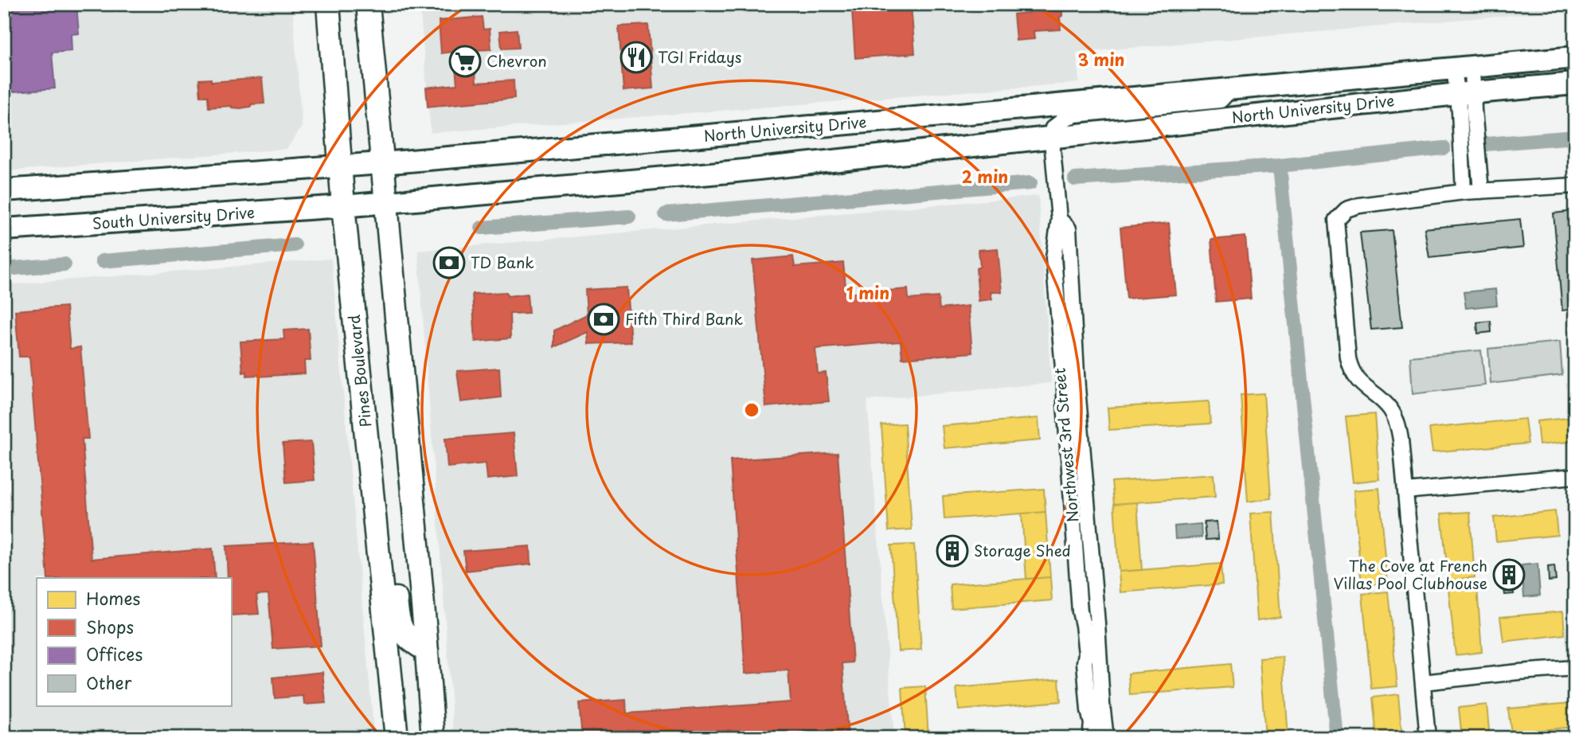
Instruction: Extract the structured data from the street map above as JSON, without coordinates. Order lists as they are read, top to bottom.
{
  "streets": {
    "highway": ["Pines Boulevard"],
    "main road": ["North University Drive", "South University Drive"],
    "street": ["Northwest 3rd Street"]
  },
  "crossings": [
    ["North University Drive", "South University Drive"],
    ["North University Drive", "Pines Boulevard"],
    ["North University Drive", "Northwest 3rd Street"],
    ["South University Drive", "Pines Boulevard"]
  ],
  "places": {
    "restaurant": ["TGI Fridays"],
    "supermarket": ["Chevron"],
    "bank": ["TD Bank", "Fifth Third Bank"],
    "building": ["Storage Shed", "The Cove at French Villas Pool Clubhouse"]
  },
  "legend": [
    "Homes",
    "Shops",
    "Offices",
    "Other"
  ],
  "rings": ["3 min", "2 min", "1 min"]
}
